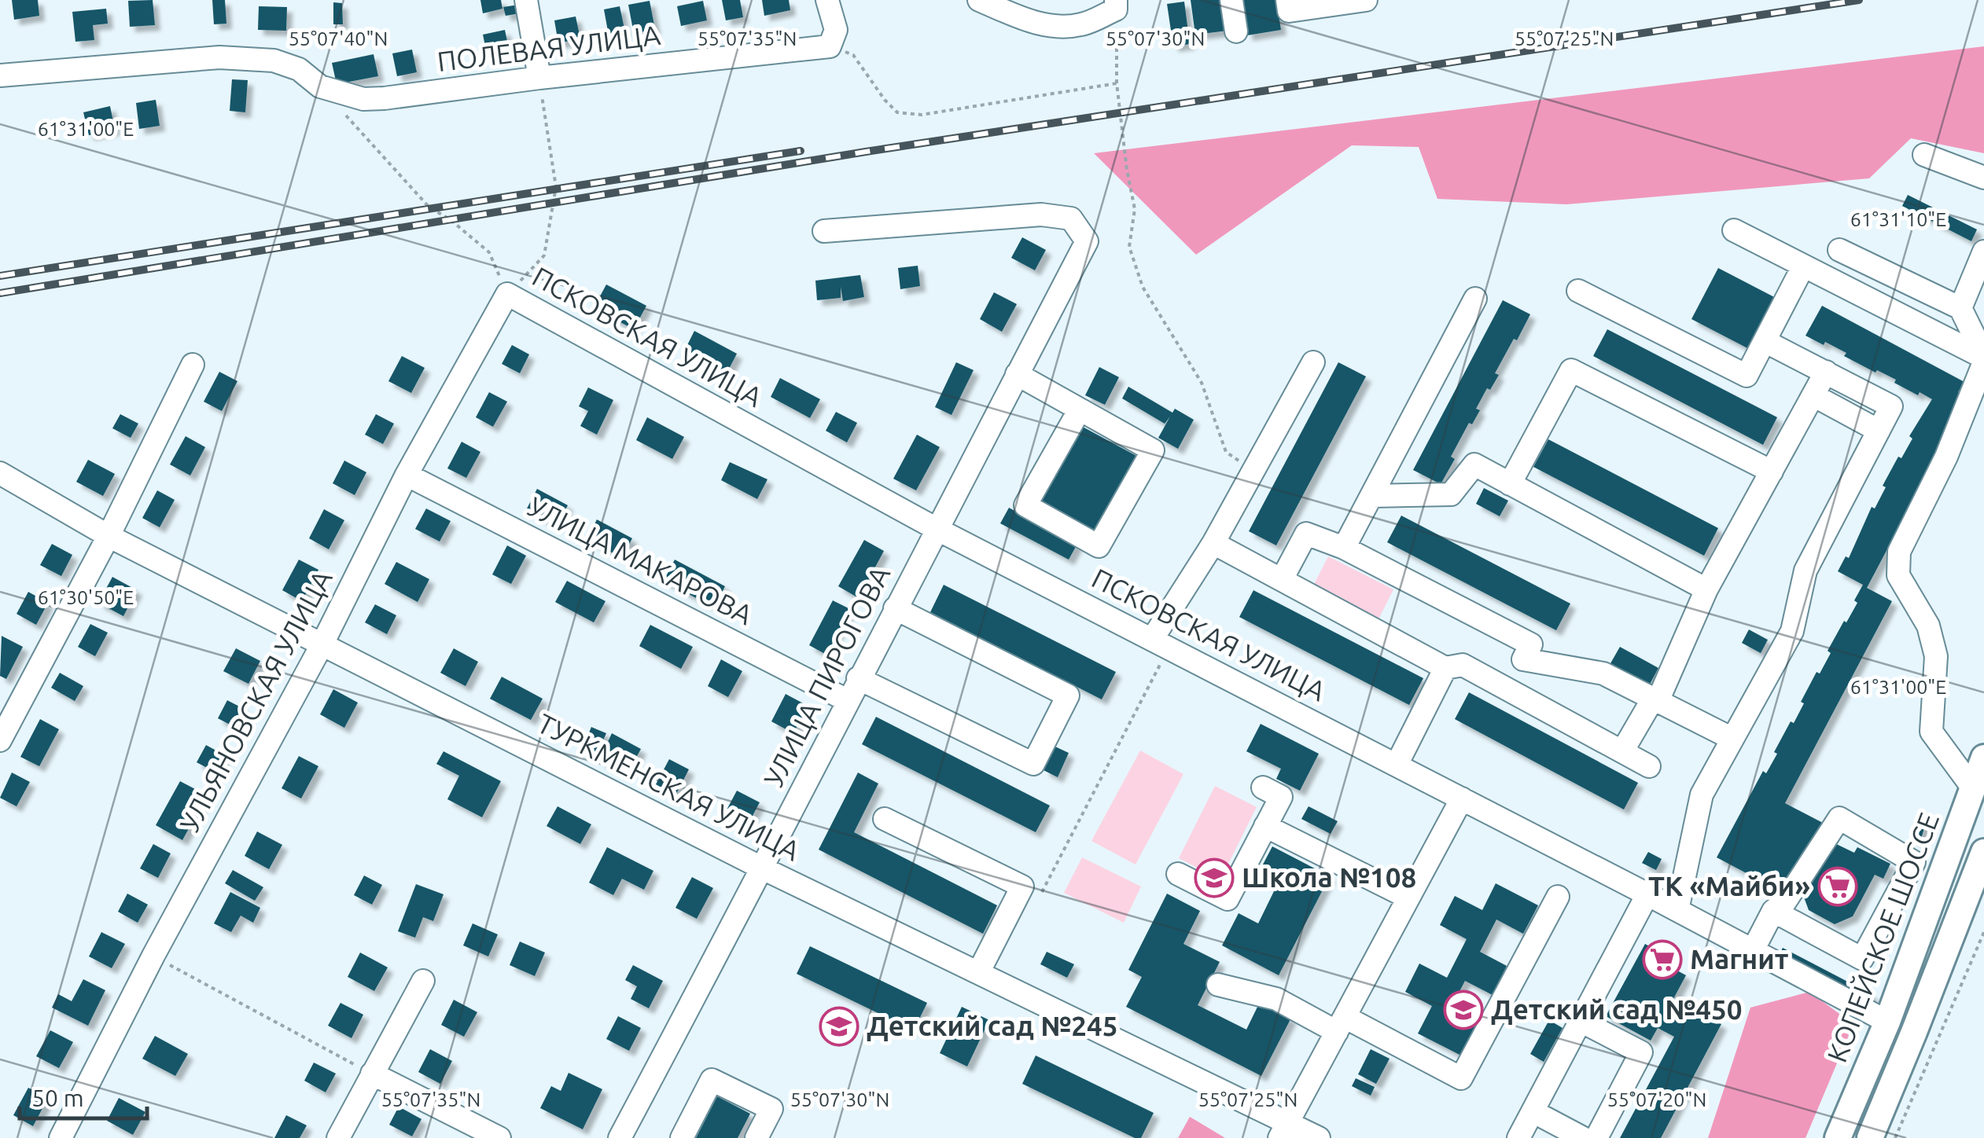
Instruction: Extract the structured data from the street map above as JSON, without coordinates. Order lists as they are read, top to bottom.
{
  "streets": {
    "main road": ["КОПЕЙСКОЕ ШОССЕ"],
    "street": [
      "ПОЛЕВАЯ УЛИЦА",
      "ПСКОВСКАЯ УЛИЦА",
      "УЛИЦА МАКАРОВА",
      "УЛИЦА ПИРОГОВА",
      "УЛЬЯНОВСКАЯ УЛИЦА",
      "ТУРКМЕНСКАЯ УЛИЦА"
    ]
  },
  "crossings": [
    ["ПСКОВСКАЯ УЛИЦА", "УЛИЦА ПИРОГОВА"],
    ["ПСКОВСКАЯ УЛИЦА", "УЛЬЯНОВСКАЯ УЛИЦА"],
    ["ПСКОВСКАЯ УЛИЦА", "КОПЕЙСКОЕ ШОССЕ"],
    ["УЛИЦА МАКАРОВА", "УЛИЦА ПИРОГОВА"],
    ["УЛИЦА МАКАРОВА", "УЛЬЯНОВСКАЯ УЛИЦА"],
    ["УЛИЦА ПИРОГОВА", "ТУРКМЕНСКАЯ УЛИЦА"],
    ["УЛЬЯНОВСКАЯ УЛИЦА", "ТУРКМЕНСКАЯ УЛИЦА"]
  ],
  "places": {
    "school or university": ["Школа №108", "Детский сад №450", "Детский сад №245"],
    "supermarket": ["ТК «Майби»", "Магнит"]
  },
  "scale_bar": "50 m",
  "coordinates": [
    "55°07'40\"N",
    "55°07'35\"N",
    "55°07'30\"N",
    "55°07'25\"N",
    "61°31'00\"E",
    "61°31'10\"E",
    "61°30'50\"E",
    "55°07'20\"N"
  ]
}
